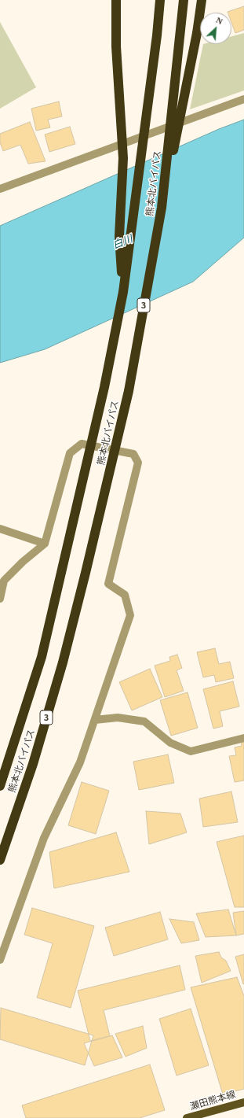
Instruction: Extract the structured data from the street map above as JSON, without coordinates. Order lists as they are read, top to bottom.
{
  "streets": {
    "highway": ["熊本北バイパス", "3"],
    "main road": ["瀬田熊本線"]
  },
  "crossings": [
    ["熊本北バイパス", "3"]
  ],
  "water": ["白川"],
  "north": "top right"
}
